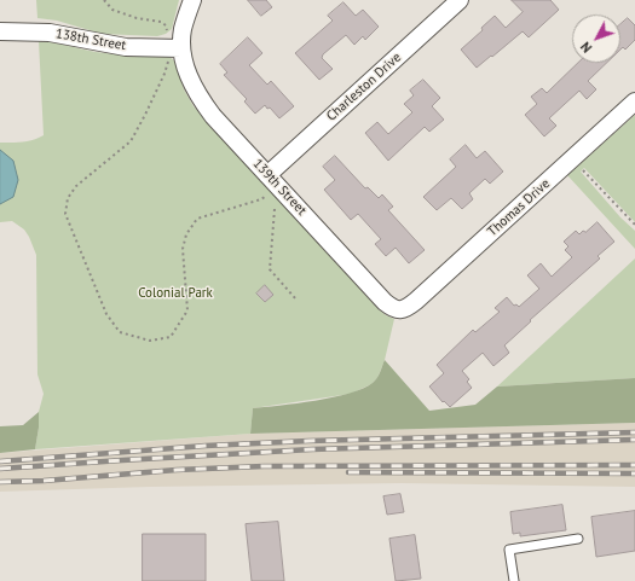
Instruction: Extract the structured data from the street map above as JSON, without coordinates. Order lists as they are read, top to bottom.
{
  "streets": {
    "street": [
      "138th Street",
      "Charleston Drive",
      "139th Street",
      "Thomas Drive"
    ]
  },
  "crossings": [
    ["138th Street", "139th Street"],
    ["Charleston Drive", "139th Street"],
    ["139th Street", "Thomas Drive"]
  ],
  "parks": ["Colonial Park"],
  "north": "bottom left"
}
